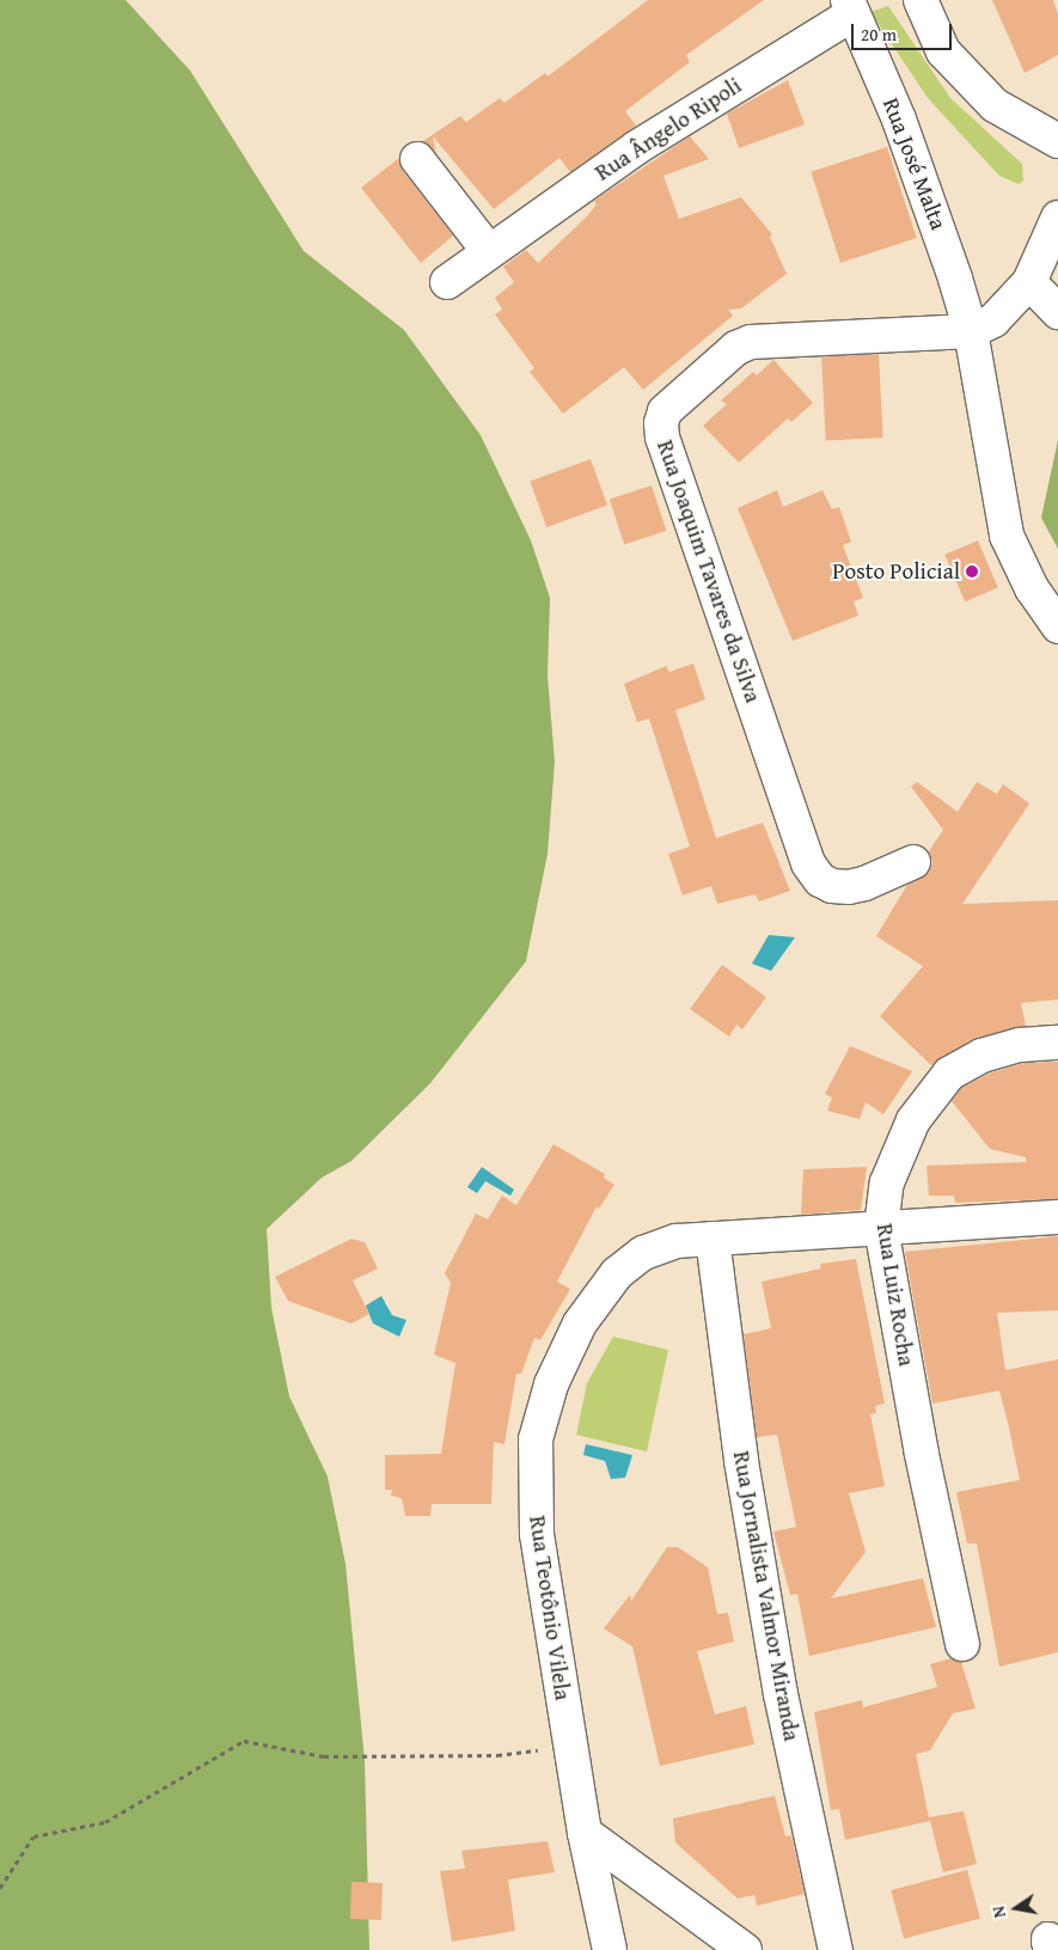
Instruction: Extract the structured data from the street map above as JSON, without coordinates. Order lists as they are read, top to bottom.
{
  "streets": {
    "street": [
      "Rua Ângelo Ripoli",
      "Rua José Malta",
      "Rua Joaquim Tavares da Silva",
      "Rua Luiz Rocha",
      "Rua Jornalista Valmor Miranda",
      "Rua Teotônio Vilela"
    ]
  },
  "crossings": [
    ["Rua Ângelo Ripoli", "Rua José Malta"],
    ["Rua José Malta", "Rua Joaquim Tavares da Silva"],
    ["Rua Luiz Rocha", "Rua Teotônio Vilela"],
    ["Rua Jornalista Valmor Miranda", "Rua Teotônio Vilela"]
  ],
  "places": ["Posto Policial"],
  "scale_bar": "20 m",
  "north": "left"
}
